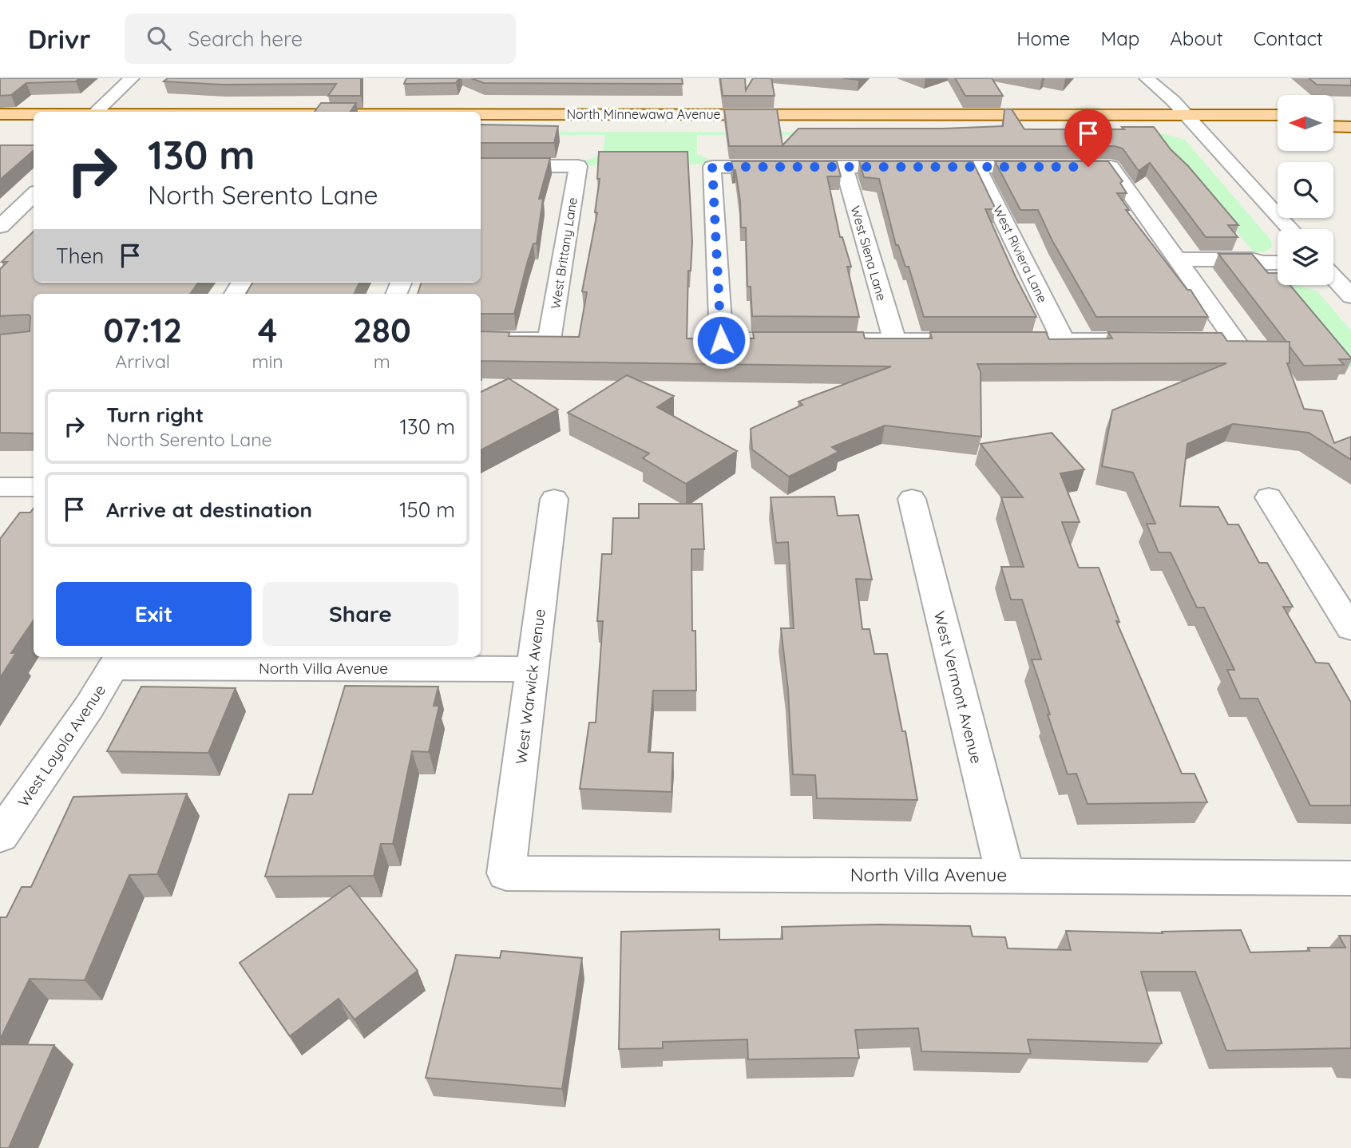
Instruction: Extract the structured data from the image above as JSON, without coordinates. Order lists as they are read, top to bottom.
{
  "streets": {
    "main road": ["North Minnewawa Avenue"],
    "street": [
      "West Brittany Lane",
      "West Siena Lane",
      "West Riviera Lane",
      "North Villa Avenue",
      "West Warwick Avenue",
      "West Vermont Avenue",
      "West Loyola Avenue"
    ]
  },
  "crossings": [
    ["North Villa Avenue", "West Warwick Avenue"],
    ["North Villa Avenue", "West Vermont Avenue"],
    ["North Villa Avenue", "West Loyola Avenue"]
  ],
  "north": "left",
  "page": {
    "header": "Drivr",
    "search": "Search here",
    "nav": [
      "Home",
      "Map",
      "About",
      "Contact"
    ],
    "turn": ["130 m", "North Serento Lane"],
    "then": "Then",
    "eta": [
      "07:12",
      "Arrival",
      "4",
      "min",
      "280",
      "m"
    ],
    "list": [
      {
        "name": "Turn right",
        "note": "North Serento Lane",
        "value": "130 m"
      },
      {
        "name": "Arrive at destination",
        "value": "150 m"
      }
    ],
    "buttons": ["Exit", "Share"]
  }
}
